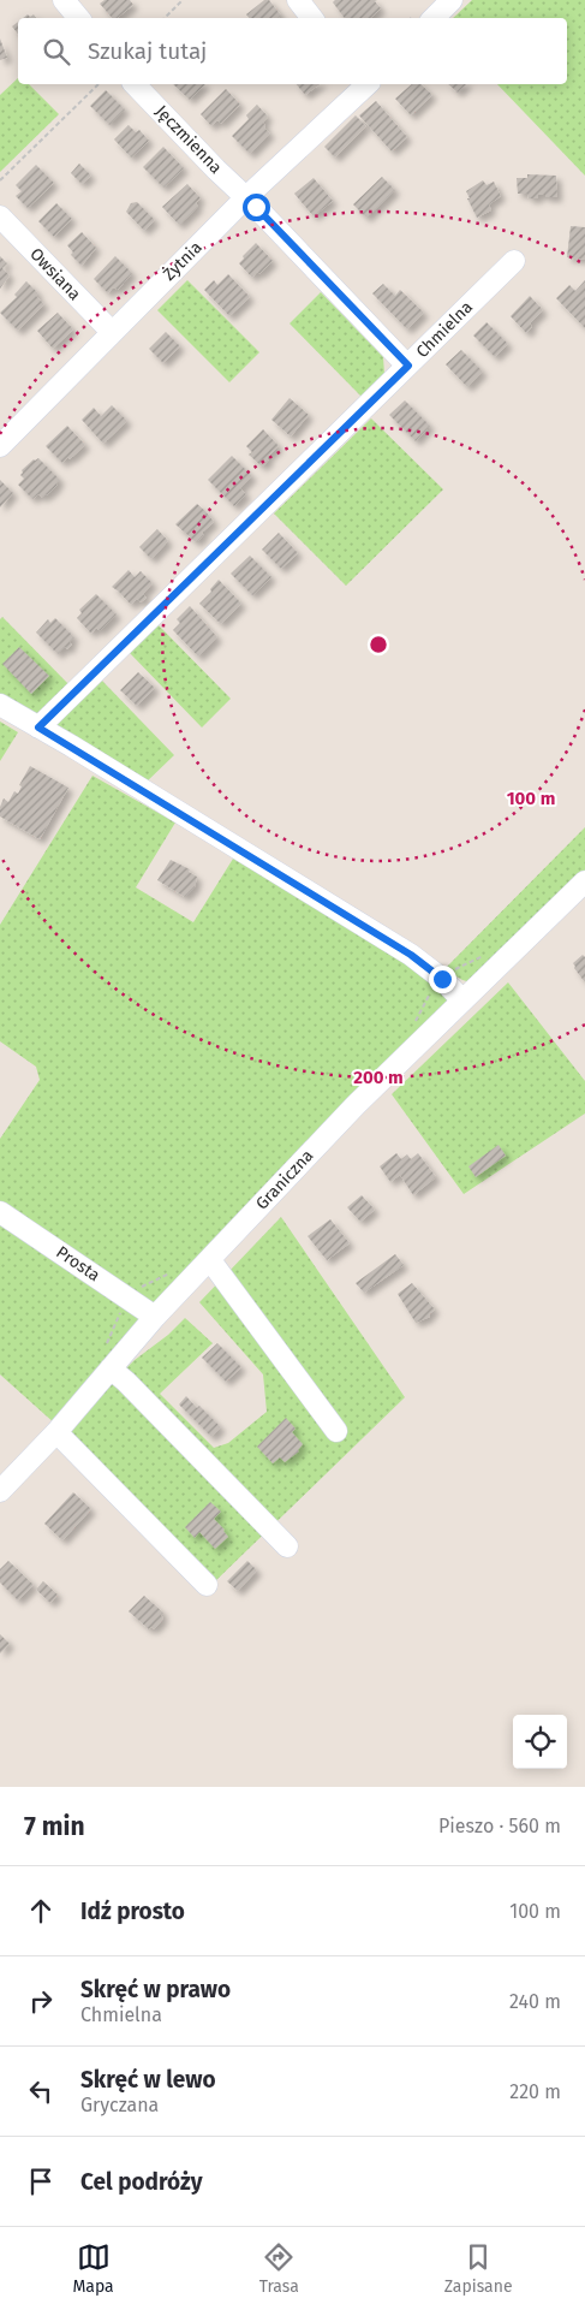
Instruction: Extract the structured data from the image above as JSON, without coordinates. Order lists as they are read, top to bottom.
{
  "streets": {
    "street": [
      "Jęczmienna",
      "Żytnia",
      "Owsiana",
      "Chmielna",
      "Graniczna",
      "Prosta"
    ]
  },
  "crossings": [
    ["Jęczmienna", "Żytnia"],
    ["Jęczmienna", "Chmielna"],
    ["Żytnia", "Owsiana"],
    ["Graniczna", "Prosta"]
  ],
  "page": {
    "search": "Szukaj tutaj",
    "heading": ["7 min", "Pieszo · 560 m"],
    "list": [
      ["Idź prosto", "100 m"],
      ["Skręć w prawo", "Chmielna", "240 m"],
      ["Skręć w lewo", "Gryczana", "220 m"],
      "Cel podróży"
    ],
    "nav": ["Mapa", "Trasa", "Zapisane"]
  },
  "rings": ["100 m", "200 m"]
}
